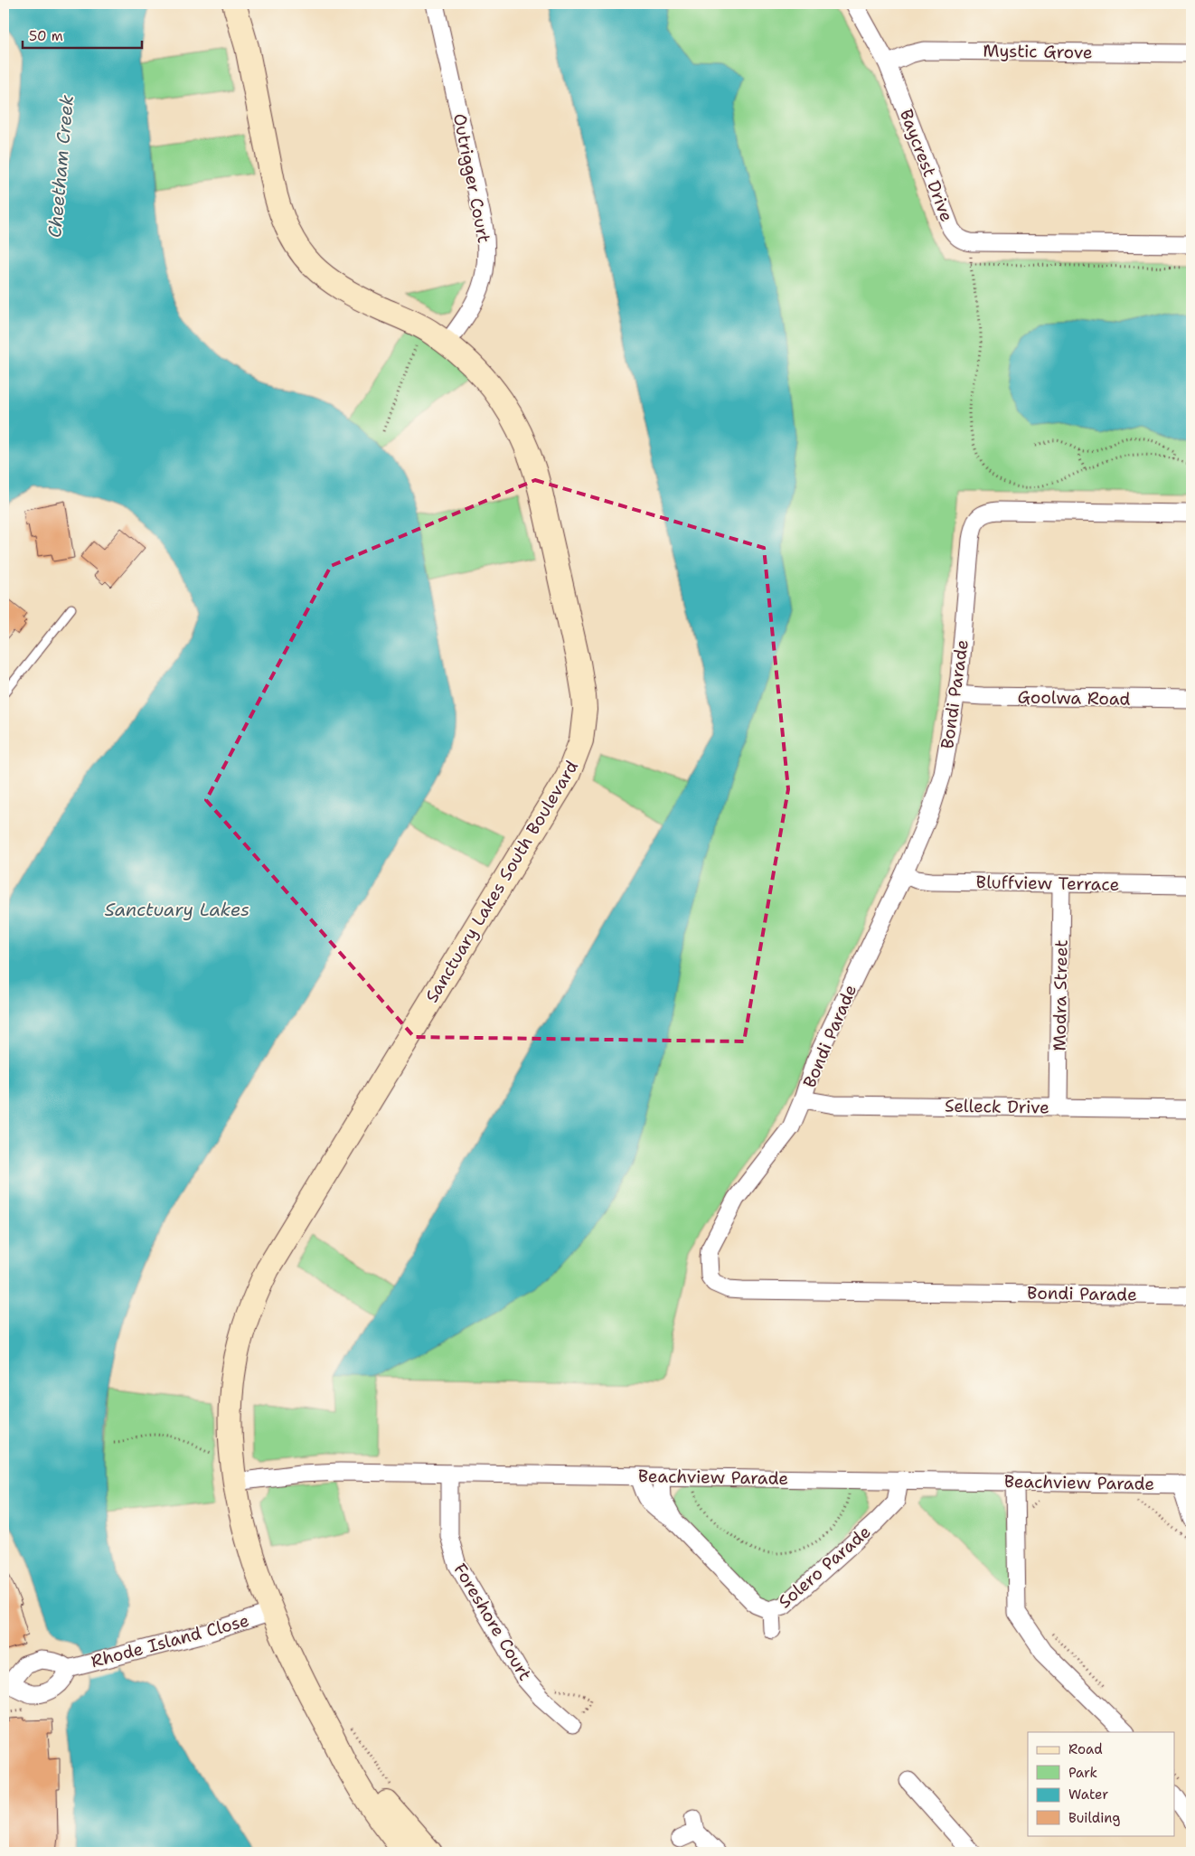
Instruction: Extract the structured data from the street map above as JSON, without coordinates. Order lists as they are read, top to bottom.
{
  "streets": {
    "street": [
      "Mystic Grove",
      "Baycrest Drive",
      "Outrigger Court",
      "Bondi Parade",
      "Goolwa Road",
      "Sanctuary Lakes South Boulevard",
      "Bluffview Terrace",
      "Modra Street",
      "Selleck Drive",
      "Beachview Parade",
      "Solero Parade",
      "Foreshore Court",
      "Rhode Island Close"
    ]
  },
  "crossings": [
    ["Mystic Grove", "Baycrest Drive"],
    ["Outrigger Court", "Sanctuary Lakes South Boulevard"],
    ["Bondi Parade", "Goolwa Road"],
    ["Bondi Parade", "Bluffview Terrace"],
    ["Bondi Parade", "Selleck Drive"],
    ["Sanctuary Lakes South Boulevard", "Beachview Parade"],
    ["Sanctuary Lakes South Boulevard", "Rhode Island Close"],
    ["Bluffview Terrace", "Modra Street"],
    ["Modra Street", "Selleck Drive"],
    ["Beachview Parade", "Solero Parade"],
    ["Beachview Parade", "Foreshore Court"]
  ],
  "water": ["Cheetham Creek", "Sanctuary Lakes"],
  "legend": [
    "Road",
    "Park",
    "Water",
    "Building"
  ],
  "scale_bar": "50 m"
}
